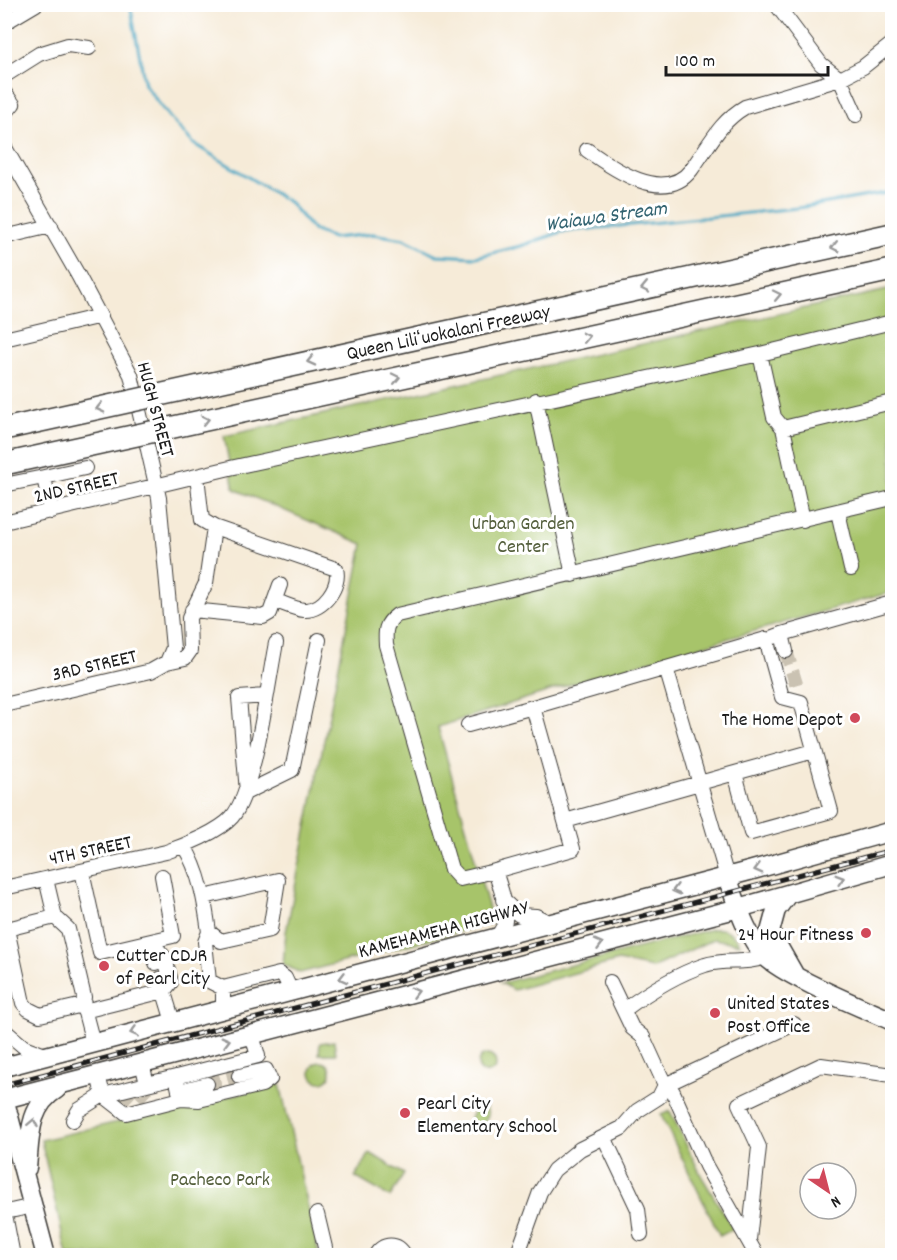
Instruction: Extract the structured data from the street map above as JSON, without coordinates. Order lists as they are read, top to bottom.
{
  "streets": {
    "highway": ["Queen Liliʻuokalani Freeway"],
    "main road": ["KAMEHAMEHA HIGHWAY"],
    "street": [
      "HUGH STREET",
      "2ND STREET",
      "3RD STREET",
      "4TH STREET"
    ]
  },
  "crossings": [
    ["HUGH STREET", "2ND STREET"],
    ["HUGH STREET", "3RD STREET"]
  ],
  "water": ["Waiawa Stream"],
  "parks": ["Urban Garden Center", "Pacheco Park"],
  "places": [
    "The Home Depot",
    "24 Hour Fitness",
    "Cutter CDJR of Pearl City",
    "United States Post Office",
    "Pearl City Elementary School"
  ],
  "scale_bar": "100 m",
  "north": "bottom right"
}
